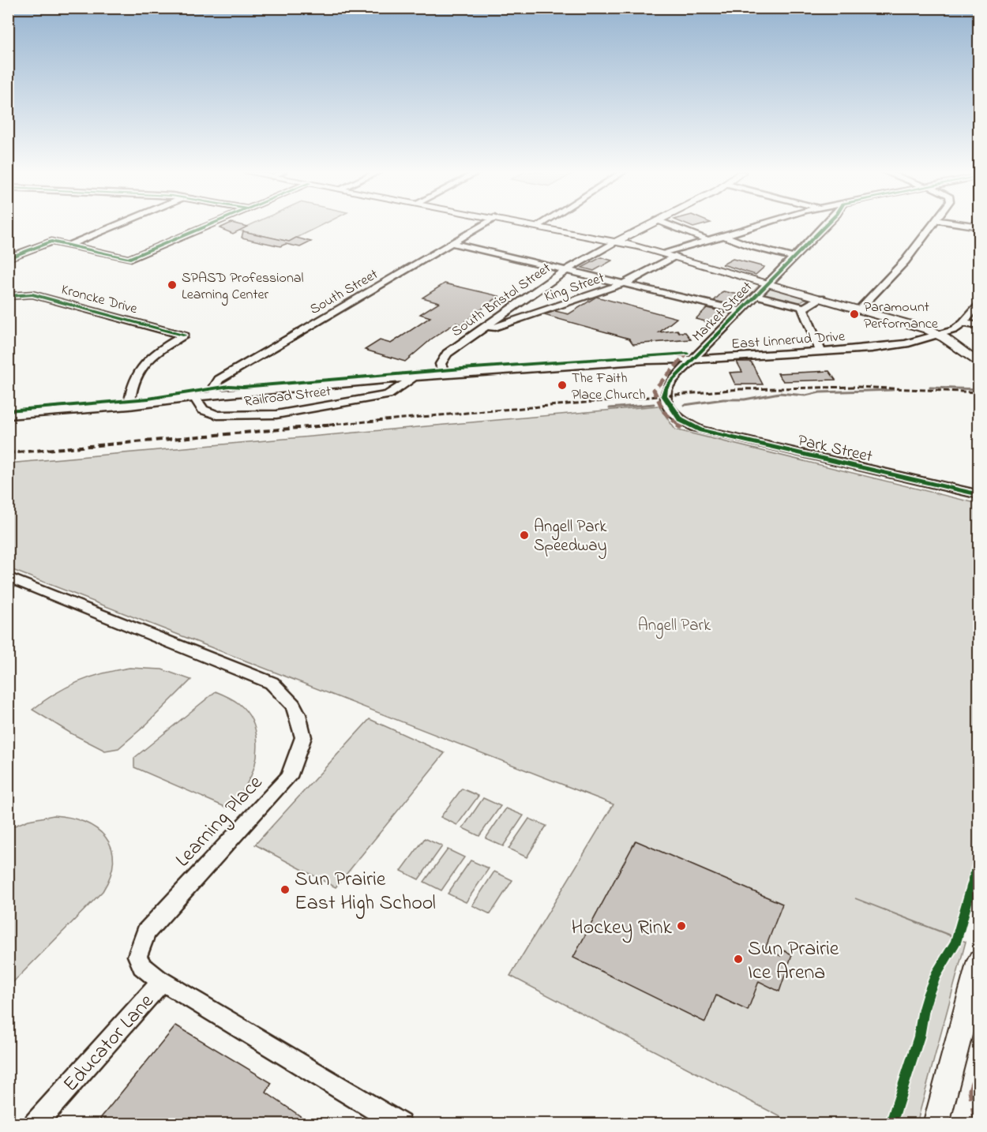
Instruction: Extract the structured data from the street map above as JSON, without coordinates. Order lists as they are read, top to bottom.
{
  "streets": {
    "street": [
      "King Street",
      "South Street",
      "Kroncke Drive",
      "South Bristol Street",
      "Market Street",
      "East Linnerud Drive",
      "Railroad Street",
      "Park Street",
      "Learning Place",
      "Educator Lane"
    ]
  },
  "crossings": [
    ["King Street", "South Bristol Street"],
    ["South Street", "East Linnerud Drive"],
    ["Kroncke Drive", "East Linnerud Drive"],
    ["South Bristol Street", "East Linnerud Drive"],
    ["Market Street", "East Linnerud Drive"],
    ["Market Street", "Park Street"],
    ["East Linnerud Drive", "Railroad Street"],
    ["Learning Place", "Educator Lane"]
  ],
  "parks": ["Angell Park"],
  "places": [
    "SPASD Professional Learning Center",
    "Paramount Performance",
    "The Faith Place Church",
    "Angell Park Speedway",
    "Sun Prairie East High School",
    "Hockey Rink",
    "Sun Prairie Ice Arena"
  ]
}
